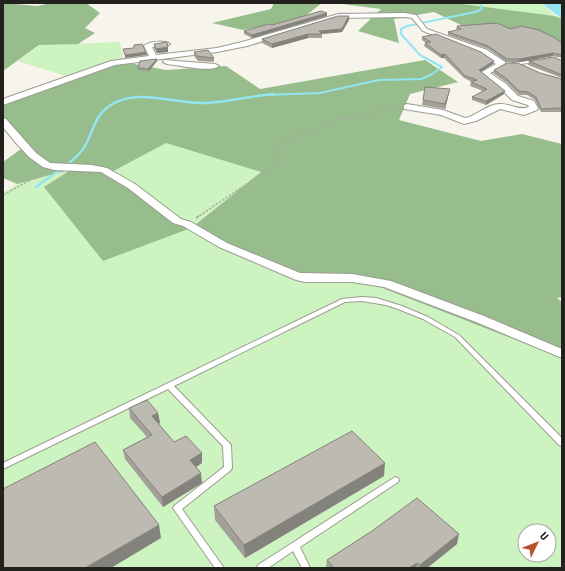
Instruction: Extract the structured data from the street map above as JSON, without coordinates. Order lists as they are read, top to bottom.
{
  "north": "top right"
}
